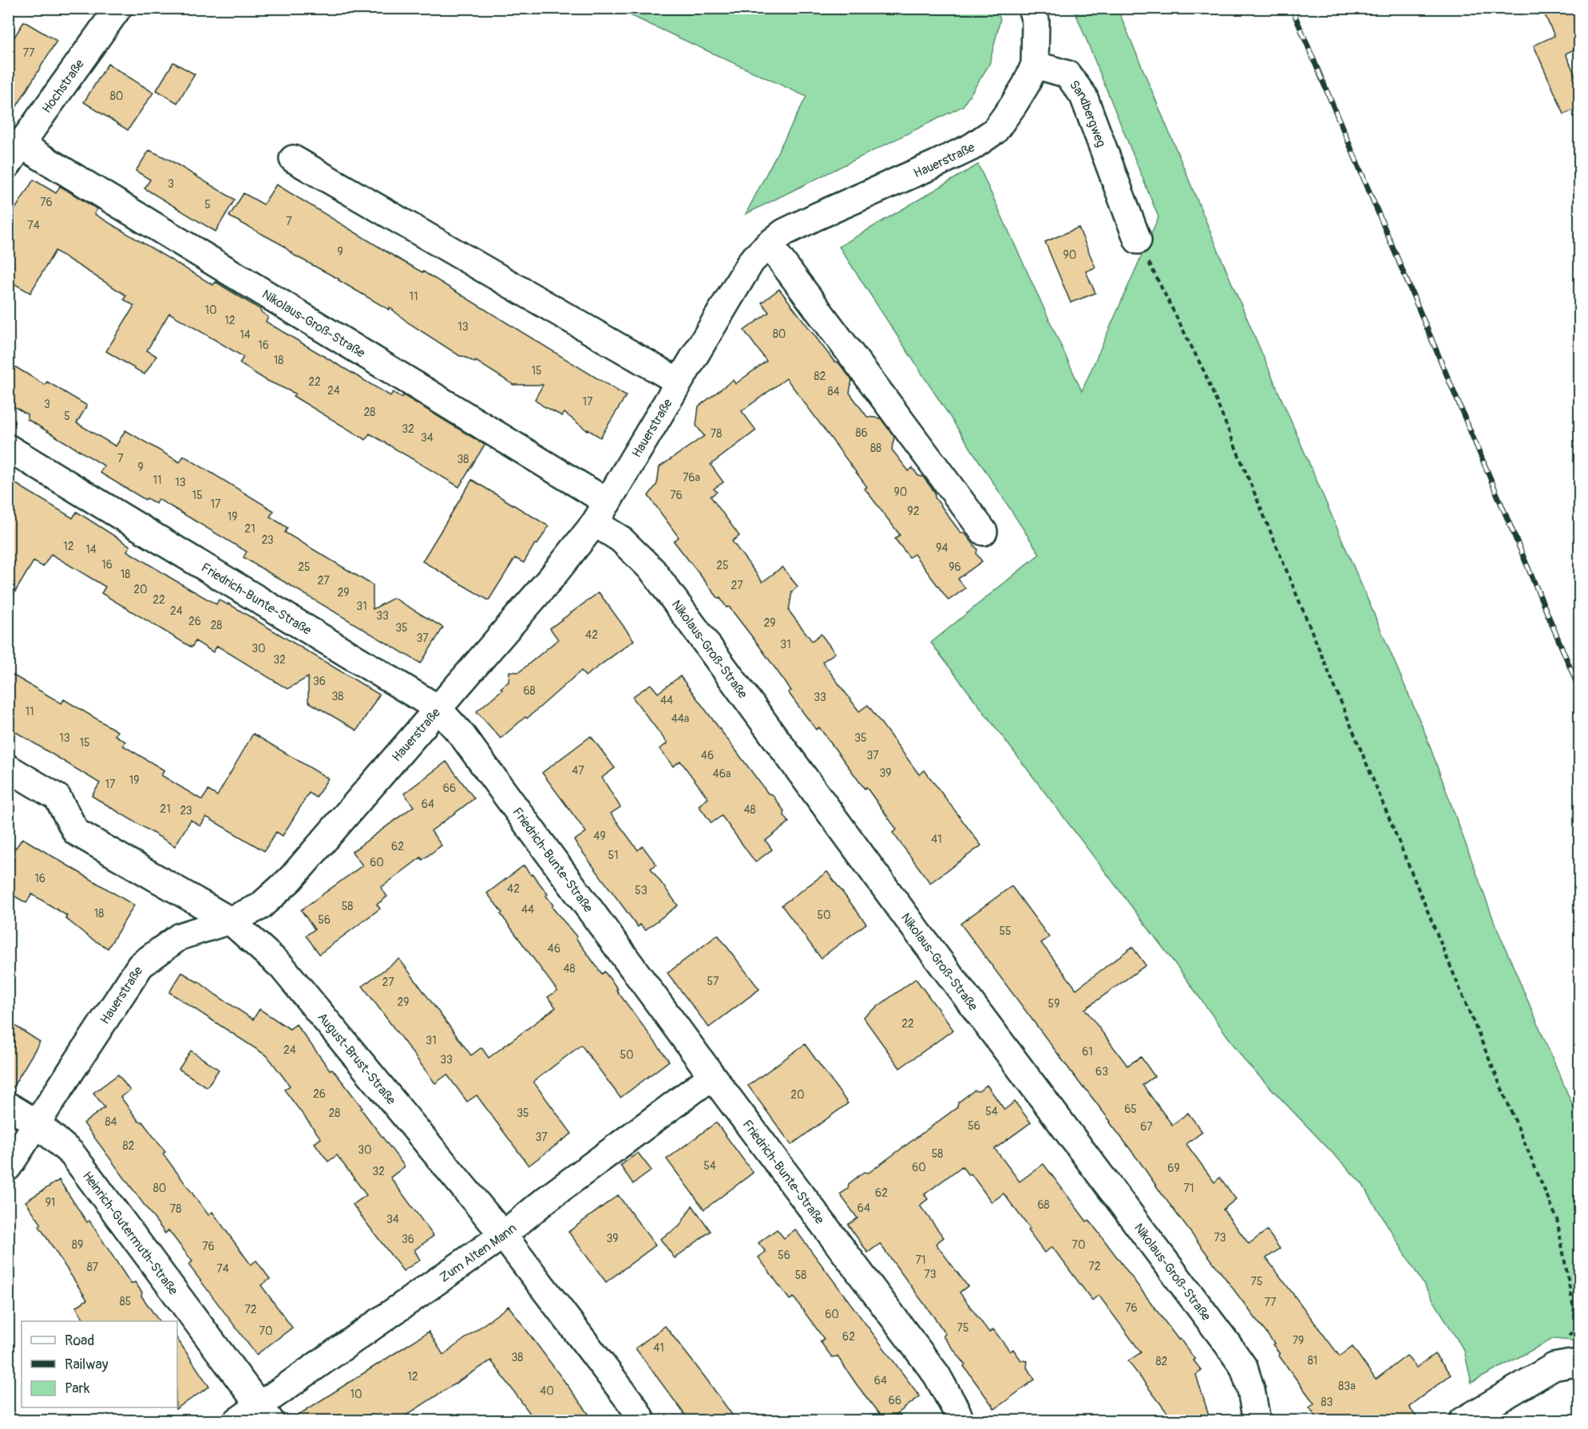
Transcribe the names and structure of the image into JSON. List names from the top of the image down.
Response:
{
  "streets": {
    "street": [
      "Hochstraße",
      "Sandbergweg",
      "Hauerstraße",
      "Nikolaus-Groß-Straße",
      "Friedrich-Bunte-Straße",
      "August-Brust-Straße",
      "Heinrich-Gutermuth-Straße",
      "Zum Alten Mann"
    ]
  },
  "crossings": [
    ["Hochstraße", "Nikolaus-Groß-Straße"],
    ["Sandbergweg", "Hauerstraße"],
    ["Hauerstraße", "Nikolaus-Groß-Straße"],
    ["Hauerstraße", "Friedrich-Bunte-Straße"],
    ["Hauerstraße", "August-Brust-Straße"],
    ["Hauerstraße", "Heinrich-Gutermuth-Straße"],
    ["Friedrich-Bunte-Straße", "Zum Alten Mann"],
    ["August-Brust-Straße", "Zum Alten Mann"],
    ["Heinrich-Gutermuth-Straße", "Zum Alten Mann"]
  ],
  "house_numbers": [
    "77",
    "80",
    "3",
    "76",
    "5",
    "7",
    "74",
    "9",
    "90",
    "11",
    "10",
    "12",
    "13",
    "80",
    "14",
    "16",
    "18",
    "15",
    "82",
    "22",
    "24",
    "84",
    "17",
    "3",
    "28",
    "5",
    "32",
    "86",
    "78",
    "34",
    "88",
    "7",
    "38",
    "9",
    "76a",
    "11",
    "13",
    "90",
    "15",
    "76",
    "17",
    "92",
    "19",
    "21",
    "23",
    "12",
    "94",
    "14",
    "16",
    "25",
    "25",
    "96",
    "18",
    "27",
    "27",
    "20",
    "29",
    "22",
    "31",
    "24",
    "33",
    "26",
    "29",
    "28",
    "35",
    "42",
    "37",
    "31",
    "30",
    "32",
    "36",
    "68",
    "38",
    "33",
    "44",
    "11",
    "44a",
    "13",
    "35",
    "15",
    "46",
    "37",
    "47",
    "39",
    "46a",
    "19",
    "17",
    "66",
    "64",
    "21",
    "48",
    "23",
    "49",
    "41",
    "62",
    "51",
    "60",
    "16",
    "42",
    "53",
    "58",
    "44",
    "18",
    "50",
    "56",
    "55",
    "46",
    "48",
    "57",
    "27",
    "29",
    "59",
    "22",
    "31",
    "24",
    "61",
    "50",
    "33",
    "63",
    "26",
    "20",
    "65",
    "54",
    "28",
    "35",
    "84",
    "56",
    "67",
    "37",
    "82",
    "30",
    "58",
    "54",
    "60",
    "69",
    "32",
    "80",
    "71",
    "62",
    "91",
    "68",
    "64",
    "78",
    "34",
    "73",
    "39",
    "36",
    "89",
    "70",
    "76",
    "56",
    "71",
    "72",
    "87",
    "74",
    "73",
    "58",
    "75",
    "85",
    "77",
    "76",
    "72",
    "60",
    "75",
    "70",
    "62",
    "79",
    "41",
    "38",
    "81",
    "82",
    "12",
    "64",
    "83a",
    "40",
    "10",
    "66",
    "83"
  ],
  "legend": ["Road", "Railway", "Park"]
}
